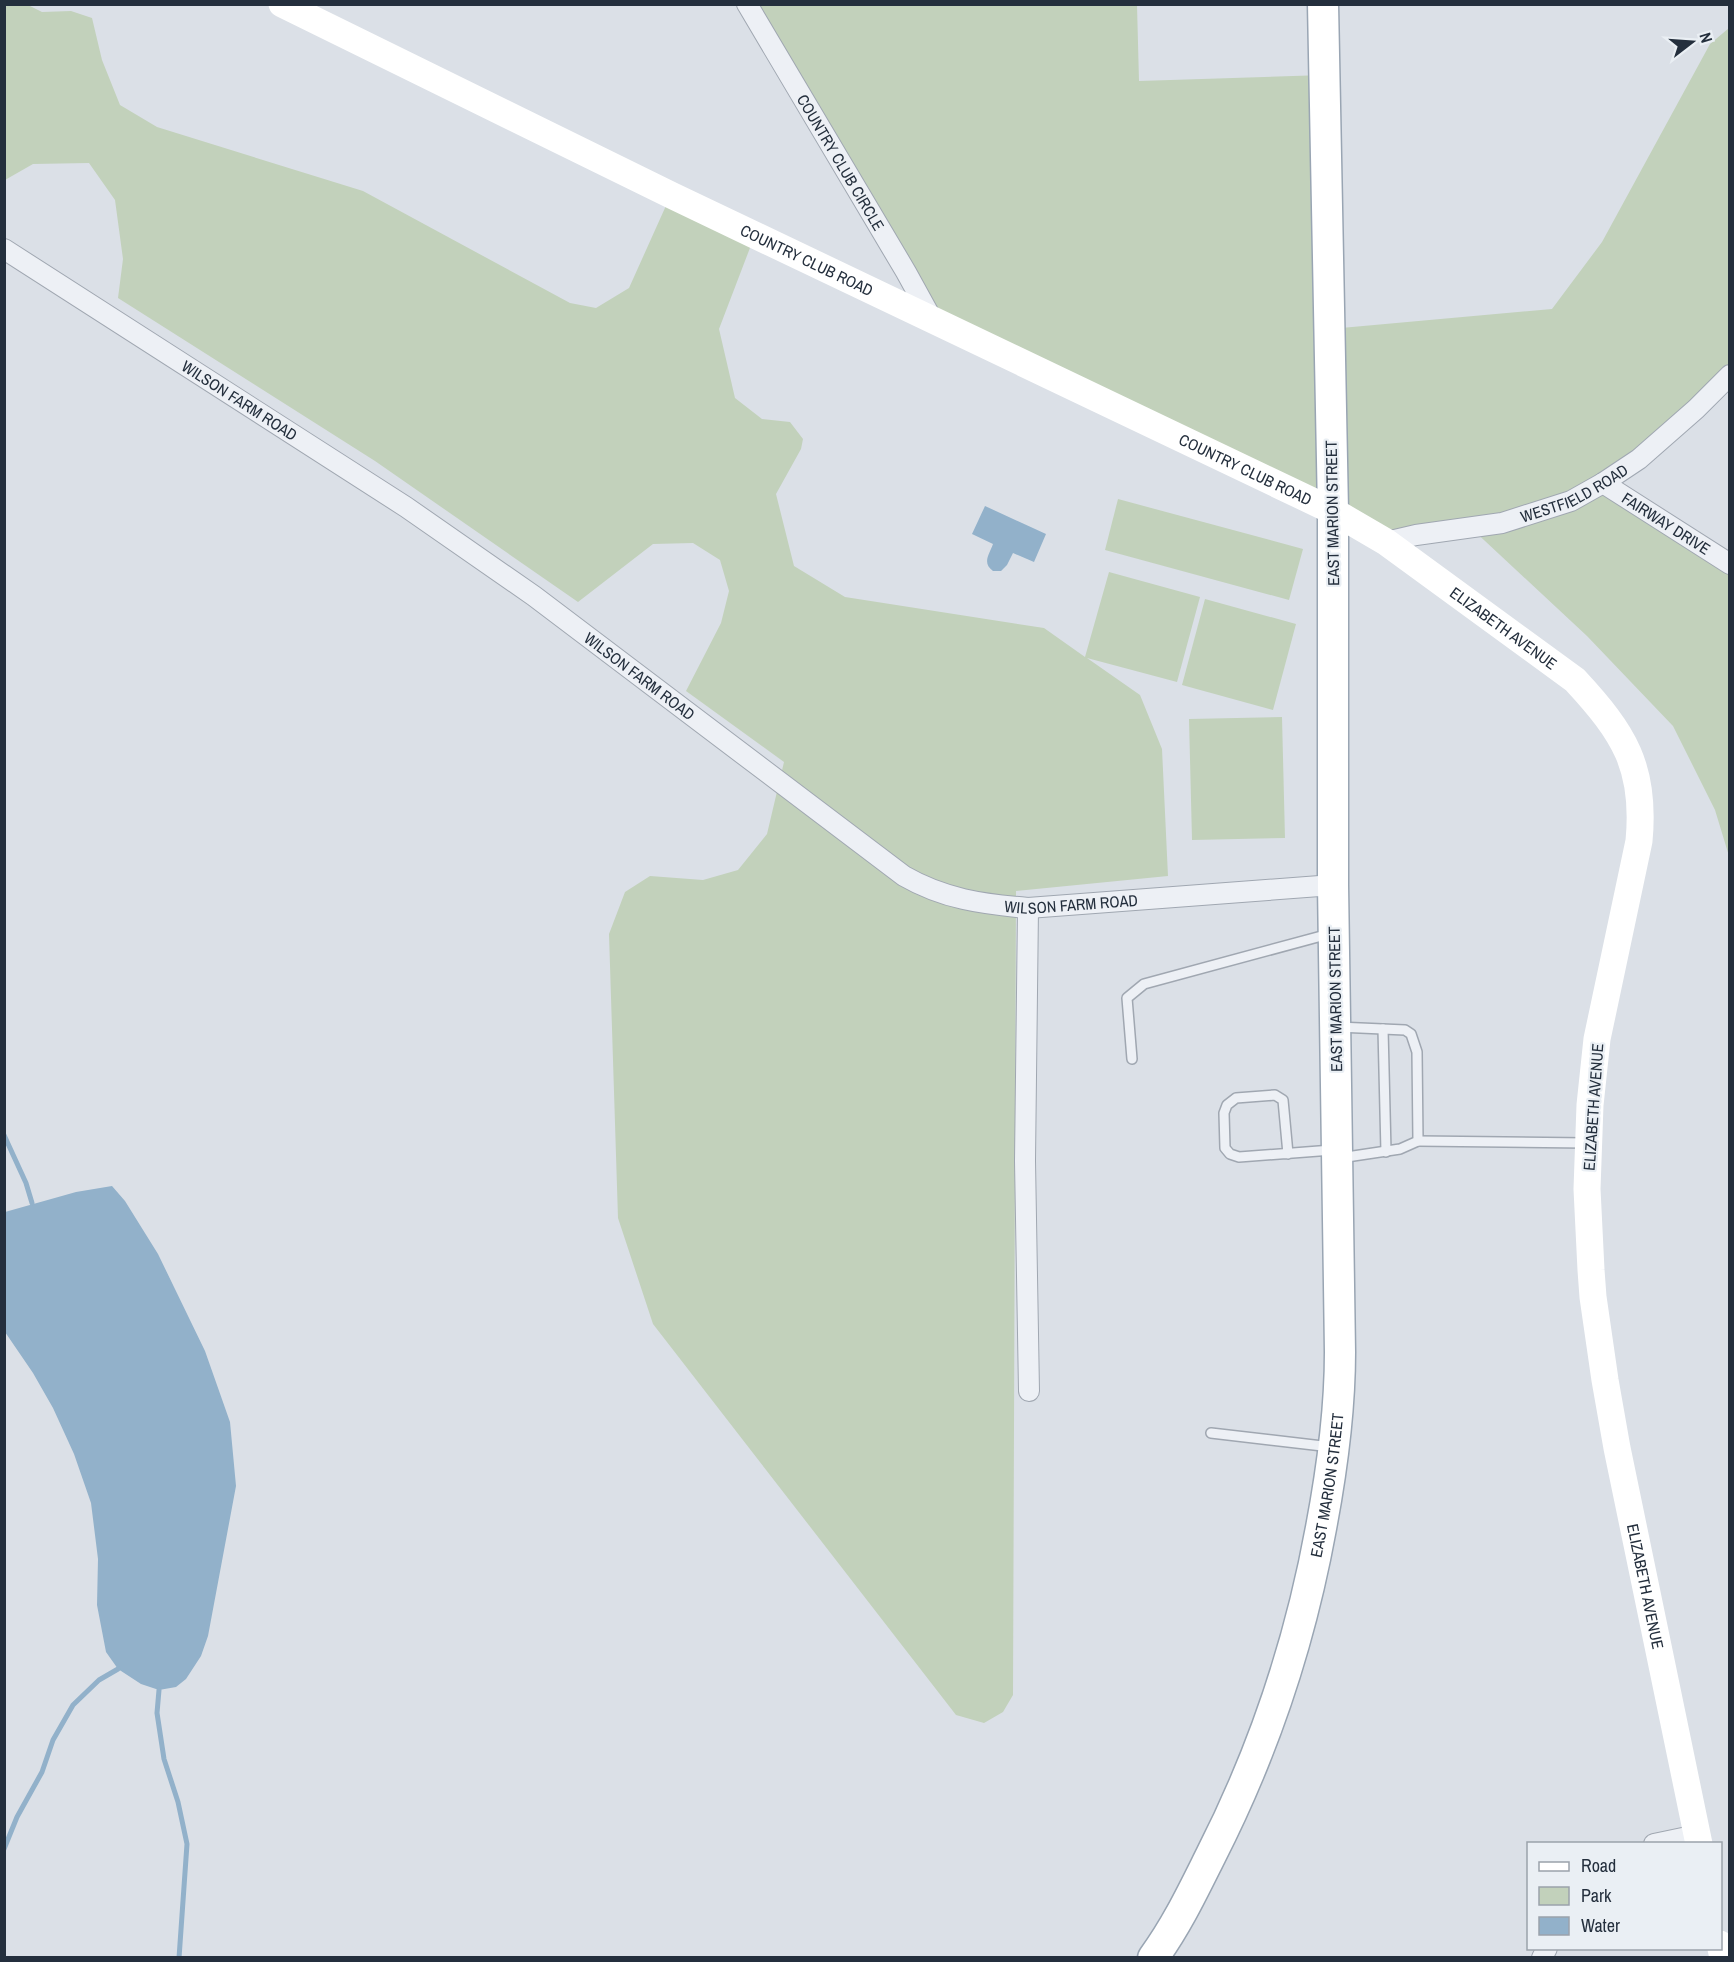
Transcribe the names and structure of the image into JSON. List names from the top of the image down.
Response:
{
  "streets": {
    "main road": ["EAST MARION STREET"],
    "street": [
      "COUNTRY CLUB CIRCLE",
      "COUNTRY CLUB ROAD",
      "WILSON FARM ROAD",
      "WESTFIELD ROAD",
      "FAIRWAY DRIVE",
      "ELIZABETH AVENUE"
    ]
  },
  "crossings": [
    ["COUNTRY CLUB CIRCLE", "COUNTRY CLUB ROAD"],
    ["COUNTRY CLUB ROAD", "EAST MARION STREET"],
    ["COUNTRY CLUB ROAD", "ELIZABETH AVENUE"],
    ["WILSON FARM ROAD", "EAST MARION STREET"],
    ["WESTFIELD ROAD", "FAIRWAY DRIVE"],
    ["WESTFIELD ROAD", "ELIZABETH AVENUE"],
    ["EAST MARION STREET", "ELIZABETH AVENUE"]
  ],
  "legend": ["Road", "Park", "Water"],
  "north": "right"
}
